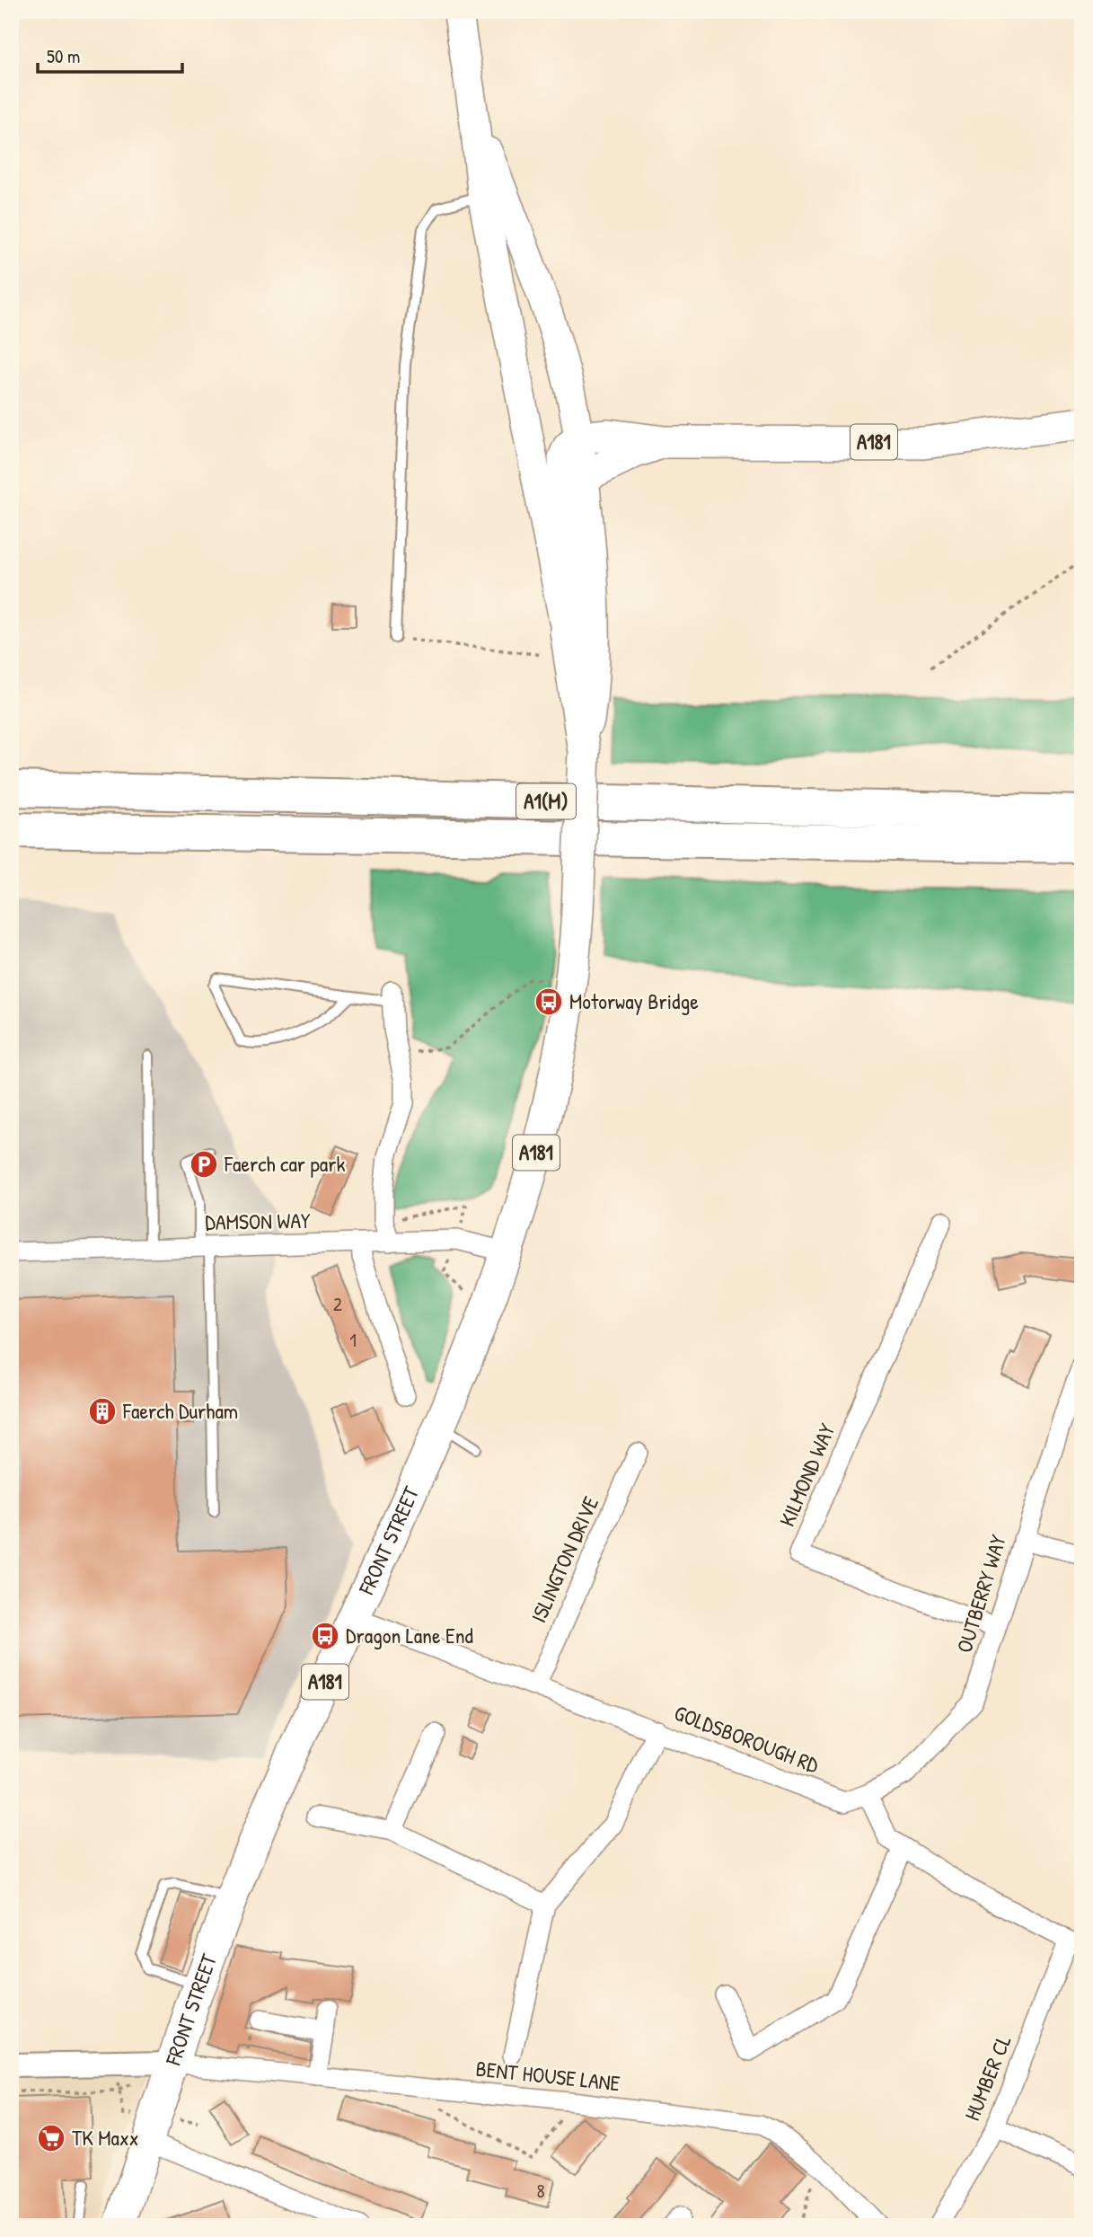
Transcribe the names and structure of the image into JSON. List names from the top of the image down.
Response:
{
  "streets": {
    "highway": ["A1(M)"],
    "main road": ["A181", "FRONT STREET"],
    "street": [
      "DAMSON WAY",
      "KILMOND WAY",
      "ISLINGTON DRIVE",
      "OUTBERRY WAY",
      "GOLDSBOROUGH RD",
      "BENT HOUSE LANE",
      "HUMBER CL"
    ]
  },
  "crossings": [
    ["A181", "FRONT STREET"],
    ["DAMSON WAY", "FRONT STREET"],
    ["KILMOND WAY", "OUTBERRY WAY"],
    ["FRONT STREET", "GOLDSBOROUGH RD"],
    ["FRONT STREET", "BENT HOUSE LANE"],
    ["ISLINGTON DRIVE", "GOLDSBOROUGH RD"],
    ["OUTBERRY WAY", "GOLDSBOROUGH RD"]
  ],
  "places": {
    "bus stop": ["Motorway Bridge", "Dragon Lane End"],
    "parking": ["Faerch car park"],
    "building": ["Faerch Durham"],
    "supermarket": ["TK Maxx"]
  },
  "house_numbers": ["2", "1", "8"],
  "scale_bar": "50 m"
}
